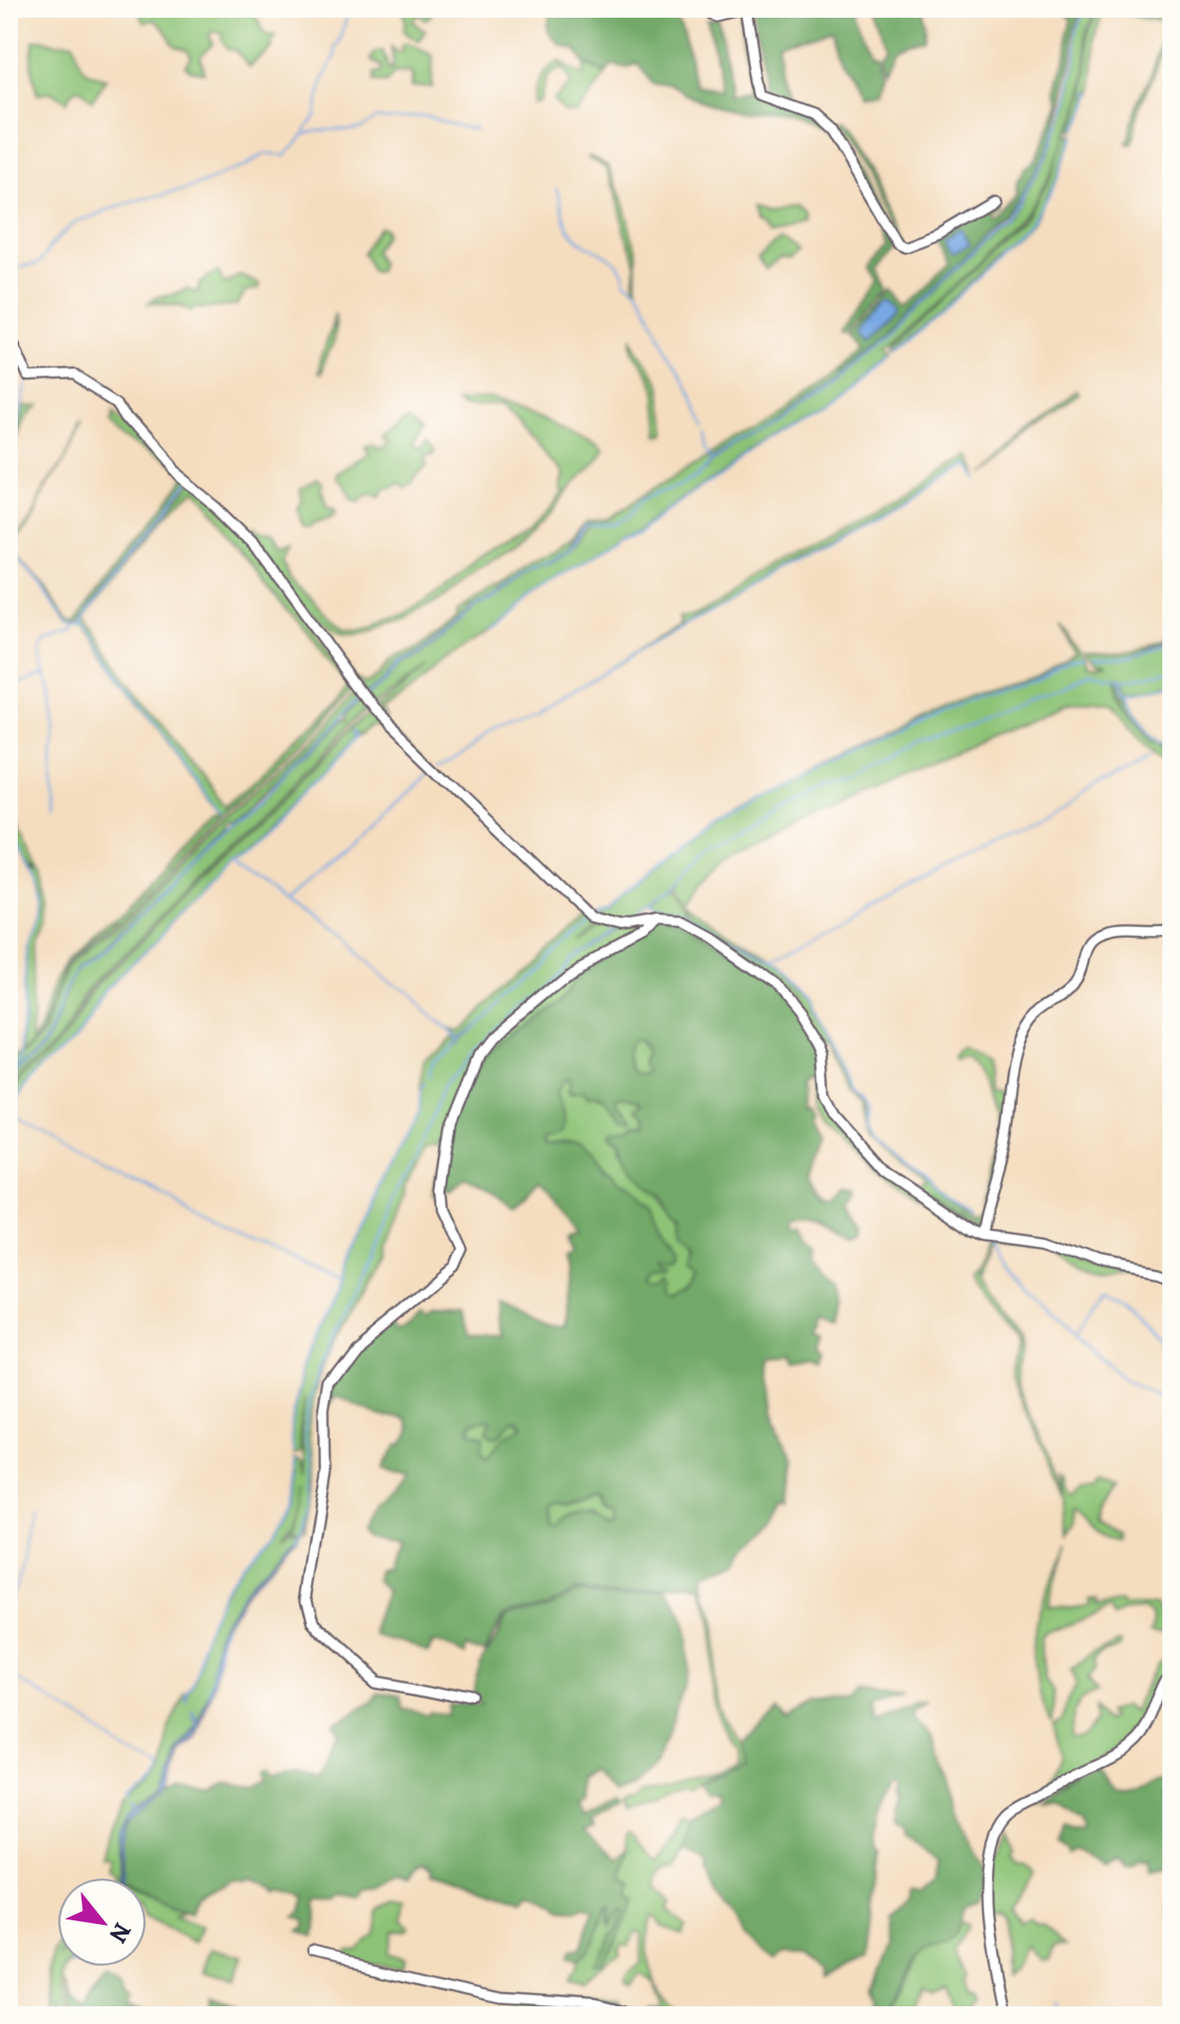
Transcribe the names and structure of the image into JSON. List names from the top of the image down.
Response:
{
  "north": "bottom right"
}
